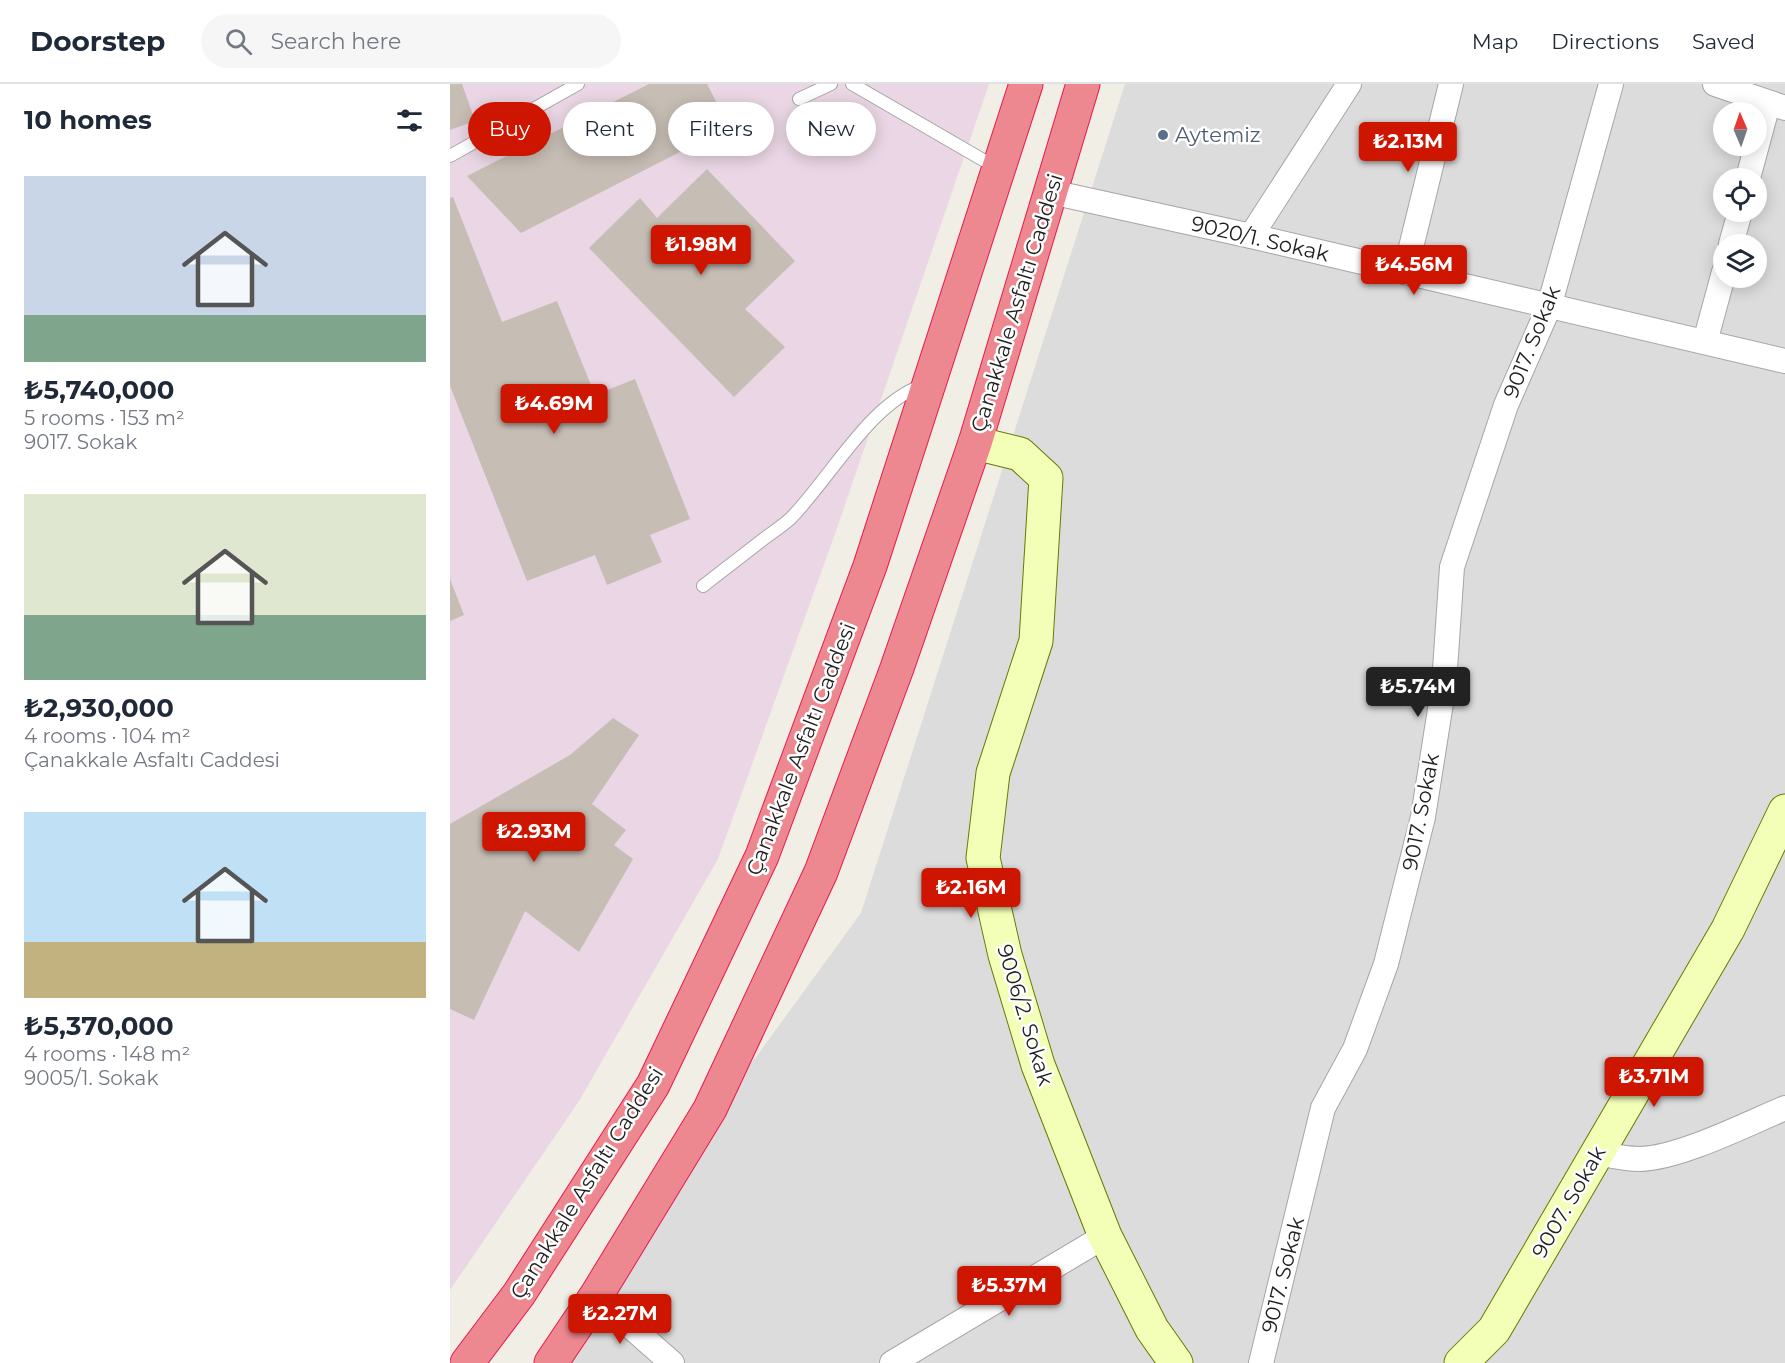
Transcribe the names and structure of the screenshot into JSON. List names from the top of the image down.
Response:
{
  "streets": {
    "highway": ["Çanakkale Asfaltı Caddesi"],
    "street": [
      "9020/1. Sokak",
      "9017. Sokak",
      "9006/2. Sokak",
      "9007. Sokak"
    ]
  },
  "crossings": [
    ["9020/1. Sokak", "Çanakkale Asfaltı Caddesi"],
    ["9020/1. Sokak", "9017. Sokak"],
    ["Çanakkale Asfaltı Caddesi", "9006/2. Sokak"]
  ],
  "places": ["Aytemiz"],
  "north": "top",
  "page": {
    "header": "Doorstep",
    "search": "Search here",
    "nav": ["Map", "Directions", "Saved"],
    "heading": "10 homes",
    "chip": [
      "Buy",
      "Rent",
      "Filters",
      "New"
    ],
    "price": [
      "₺2.13M",
      "₺1.98M",
      "₺4.56M",
      "₺4.69M",
      "₺5.74M",
      "₺2.93M",
      "₺2.16M",
      "₺3.71M",
      "₺5.37M",
      "₺2.27M"
    ],
    "list": [
      {
        "name": "₺5,740,000",
        "note": "5 rooms · 153 m² · 9017. Sokak"
      },
      {
        "name": "₺2,930,000",
        "note": "4 rooms · 104 m² · Çanakkale Asfaltı Caddesi"
      },
      {
        "name": "₺5,370,000",
        "note": "4 rooms · 148 m² · 9005/1. Sokak"
      }
    ]
  }
}
